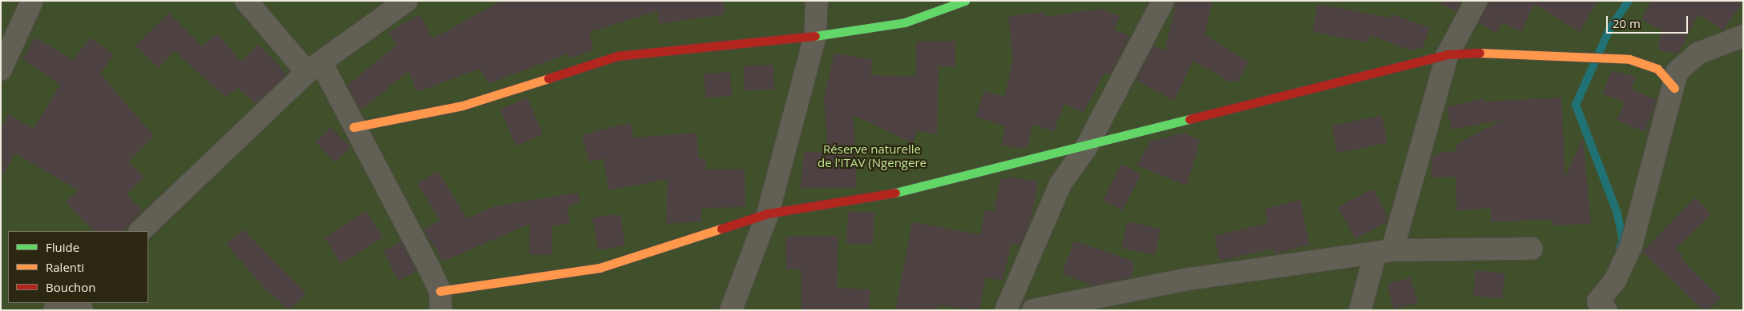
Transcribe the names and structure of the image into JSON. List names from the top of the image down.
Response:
{
  "parks": ["Réserve naturelle de l'ITAV (Ngengere"],
  "legend": ["Fluide", "Ralenti", "Bouchon"],
  "scale_bar": "20 m"
}
